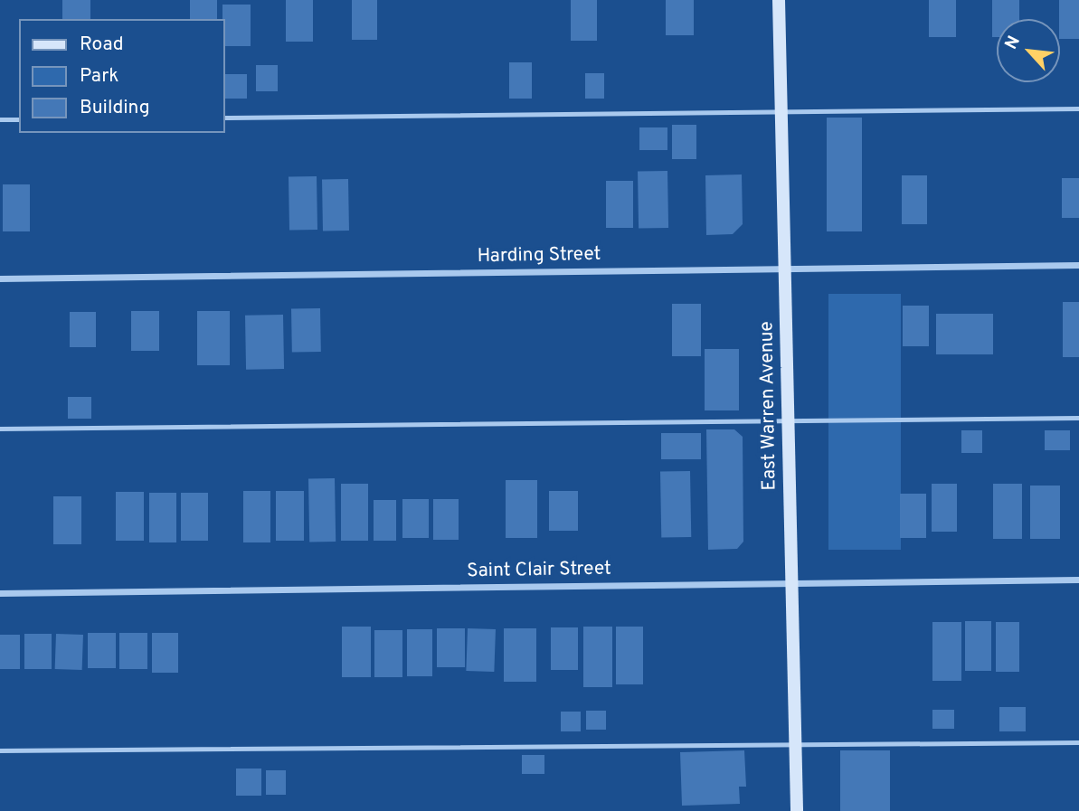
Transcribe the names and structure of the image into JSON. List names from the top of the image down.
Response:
{
  "streets": {
    "main road": ["East Warren Avenue"],
    "street": ["Harding Street", "Saint Clair Street"]
  },
  "crossings": [
    ["Harding Street", "East Warren Avenue"],
    ["East Warren Avenue", "Saint Clair Street"]
  ],
  "legend": ["Road", "Park", "Building"],
  "north": "top left"
}
